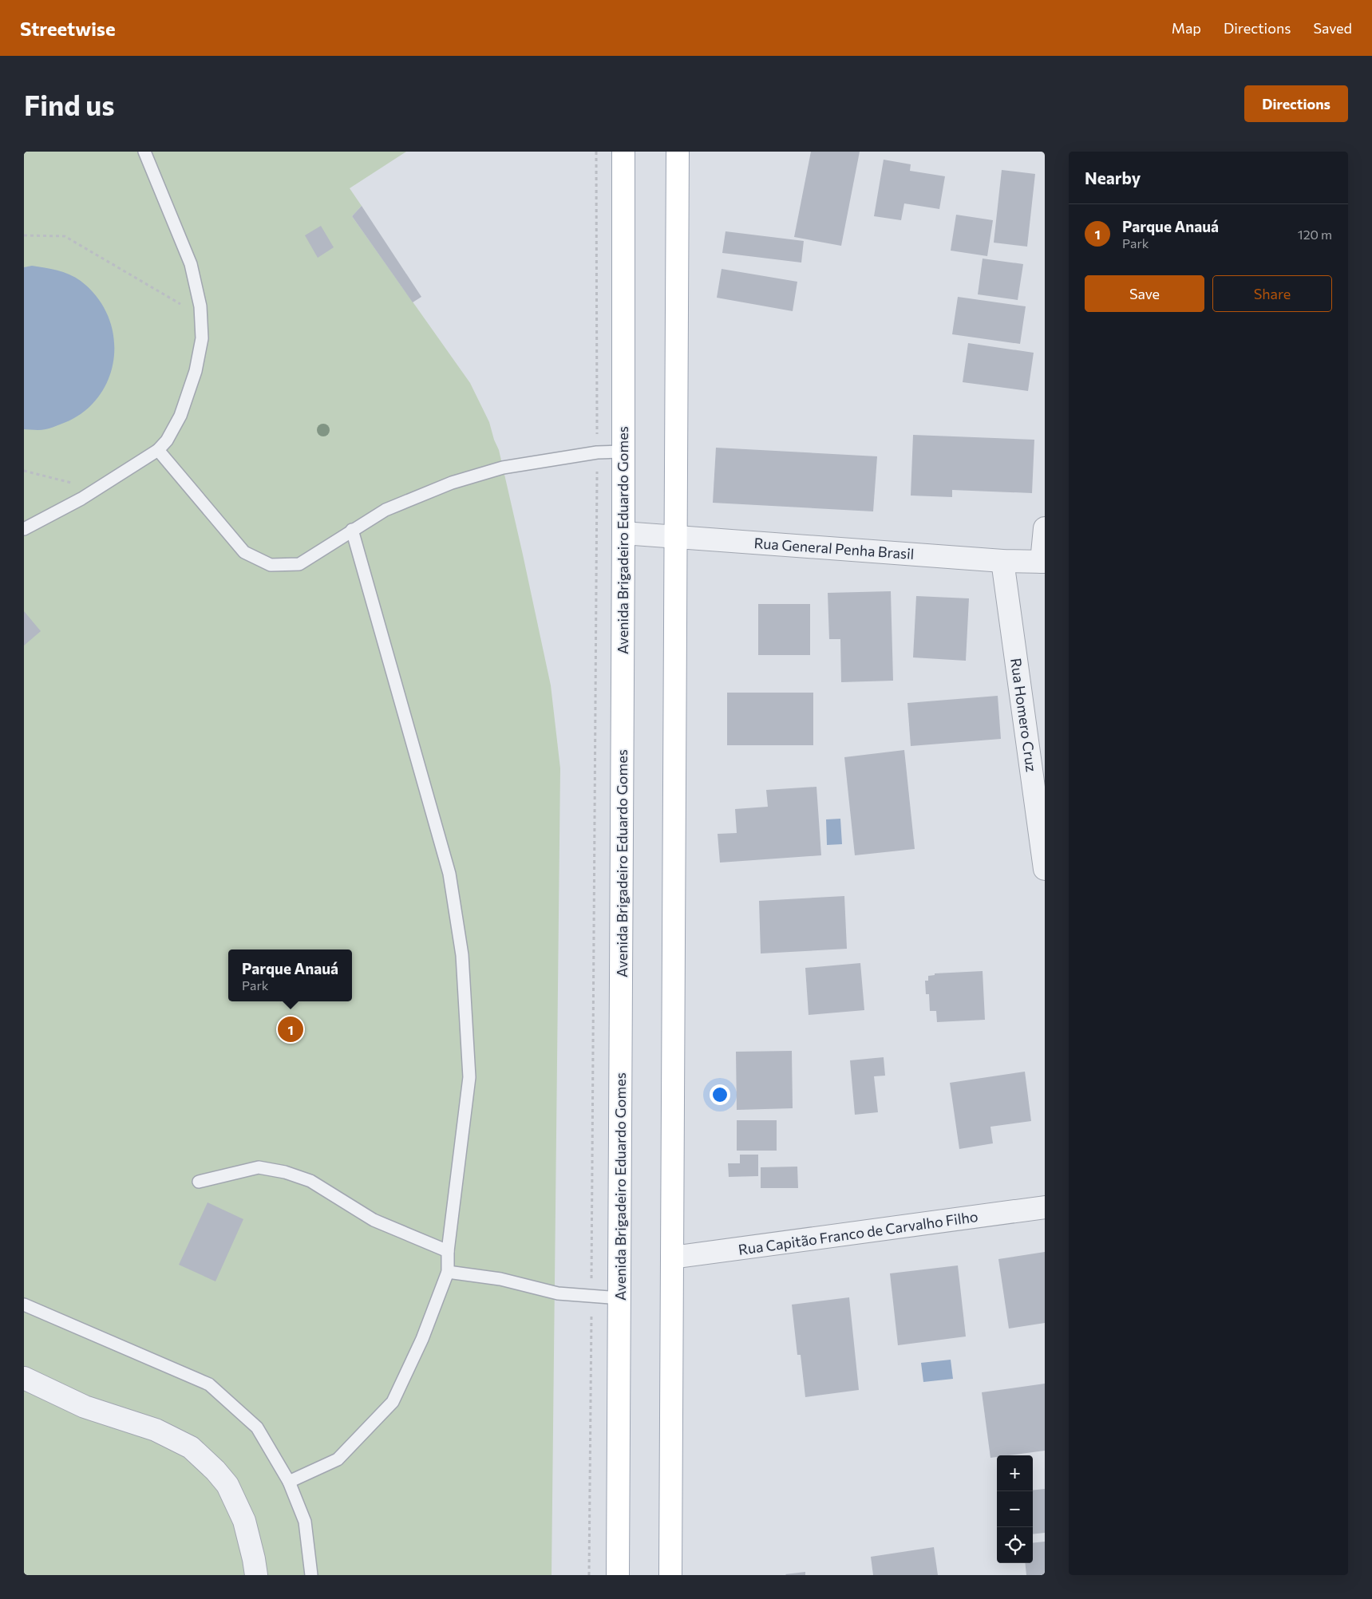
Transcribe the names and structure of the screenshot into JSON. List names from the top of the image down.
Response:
{
  "streets": {
    "main road": ["Avenida Brigadeiro Eduardo Gomes"],
    "street": ["Rua General Penha Brasil", "Rua Homero Cruz", "Rua Capitão Franco de Carvalho Filho"]
  },
  "crossings": [
    ["Avenida Brigadeiro Eduardo Gomes", "Rua General Penha Brasil"],
    ["Rua General Penha Brasil", "Rua Homero Cruz"]
  ],
  "page": {
    "header": "Streetwise",
    "nav": ["Map", "Directions", "Saved"],
    "buttons": [
      "Directions",
      ["Save", "Share"]
    ],
    "title": "Find us",
    "heading": "Nearby",
    "list": [
      {
        "mark": "1",
        "name": "Parque Anauá",
        "note": "Park",
        "value": "120 m"
      }
    ],
    "popup": ["Parque Anauá", "Park"],
    "pins": "1",
    "map_buttons": ["+", "−"]
  }
}
